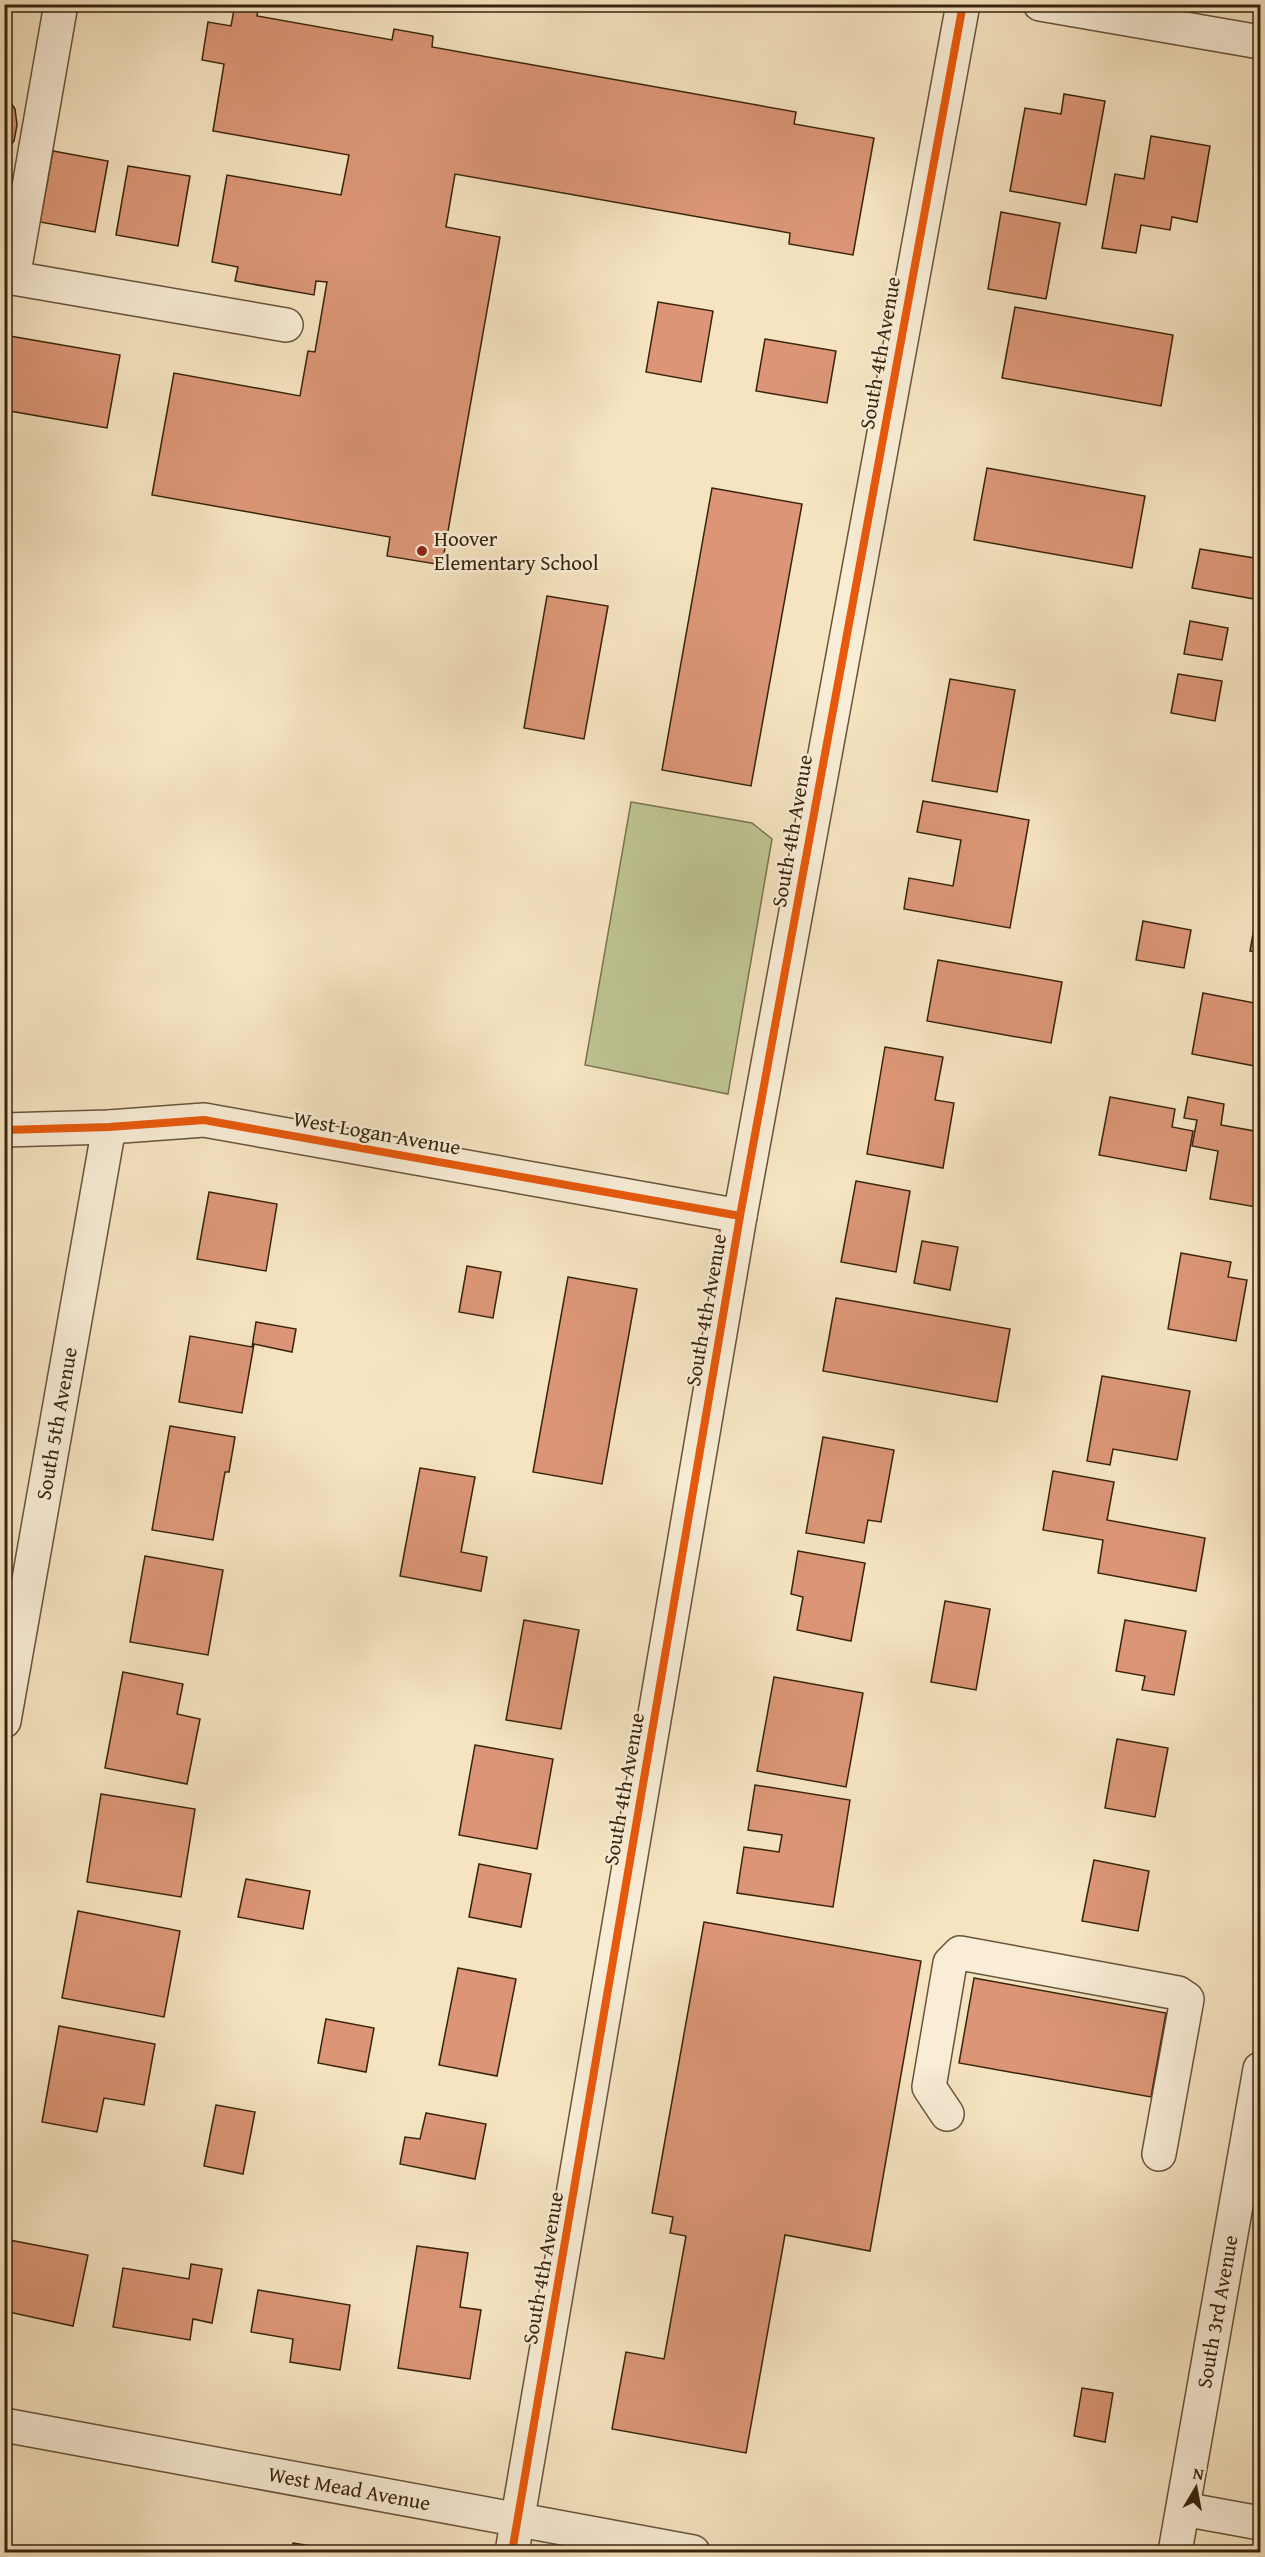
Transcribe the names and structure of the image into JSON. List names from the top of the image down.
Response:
{
  "streets": {
    "street": [
      "South 4th Avenue",
      "West Logan Avenue",
      "South 5th Avenue",
      "South 3rd Avenue",
      "West Mead Avenue"
    ]
  },
  "crossings": [
    ["South 4th Avenue", "West Logan Avenue"],
    ["South 4th Avenue", "West Mead Avenue"],
    ["West Logan Avenue", "South 5th Avenue"]
  ],
  "places": ["Hoover Elementary School"],
  "north": "top"
}
